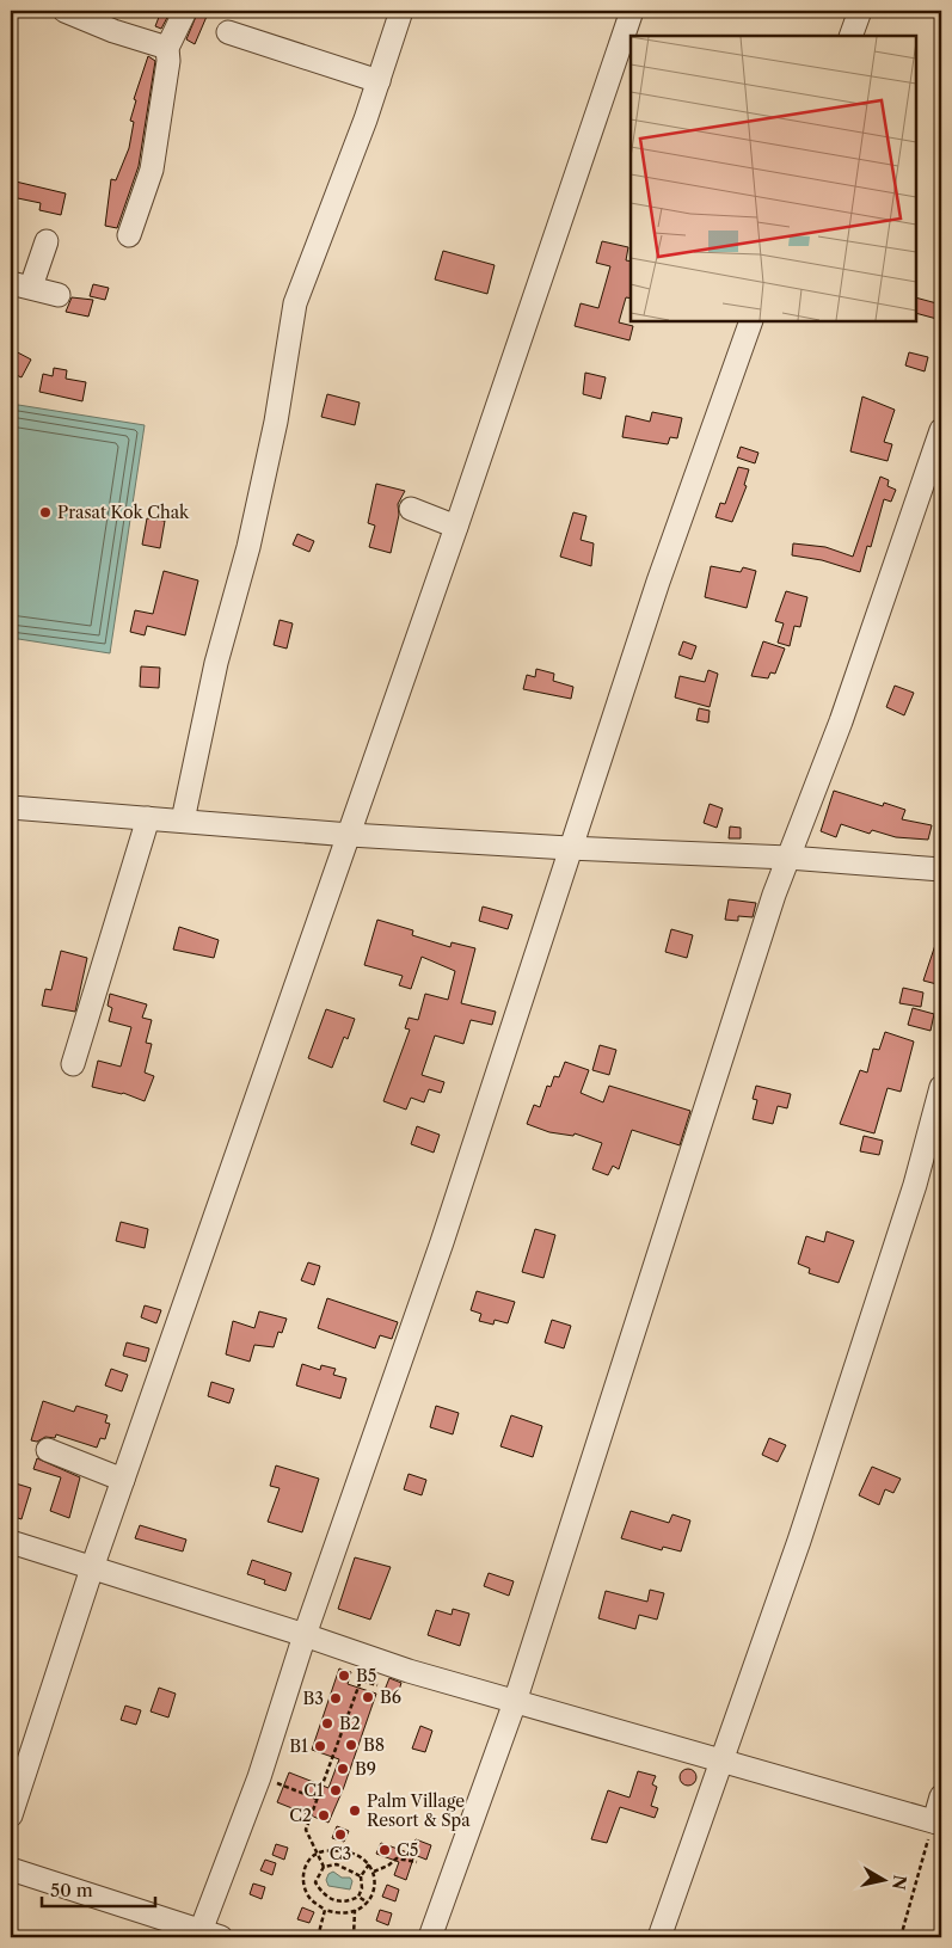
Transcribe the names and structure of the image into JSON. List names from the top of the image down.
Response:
{
  "places": [
    "Prasat Kok Chak",
    "B5",
    "B6",
    "B3",
    "B2",
    "B8",
    "B1",
    "B9",
    "C1",
    "Palm Village Resort & Spa",
    "C2",
    "C3",
    "C5"
  ],
  "scale_bar": "50 m",
  "north": "right"
}
